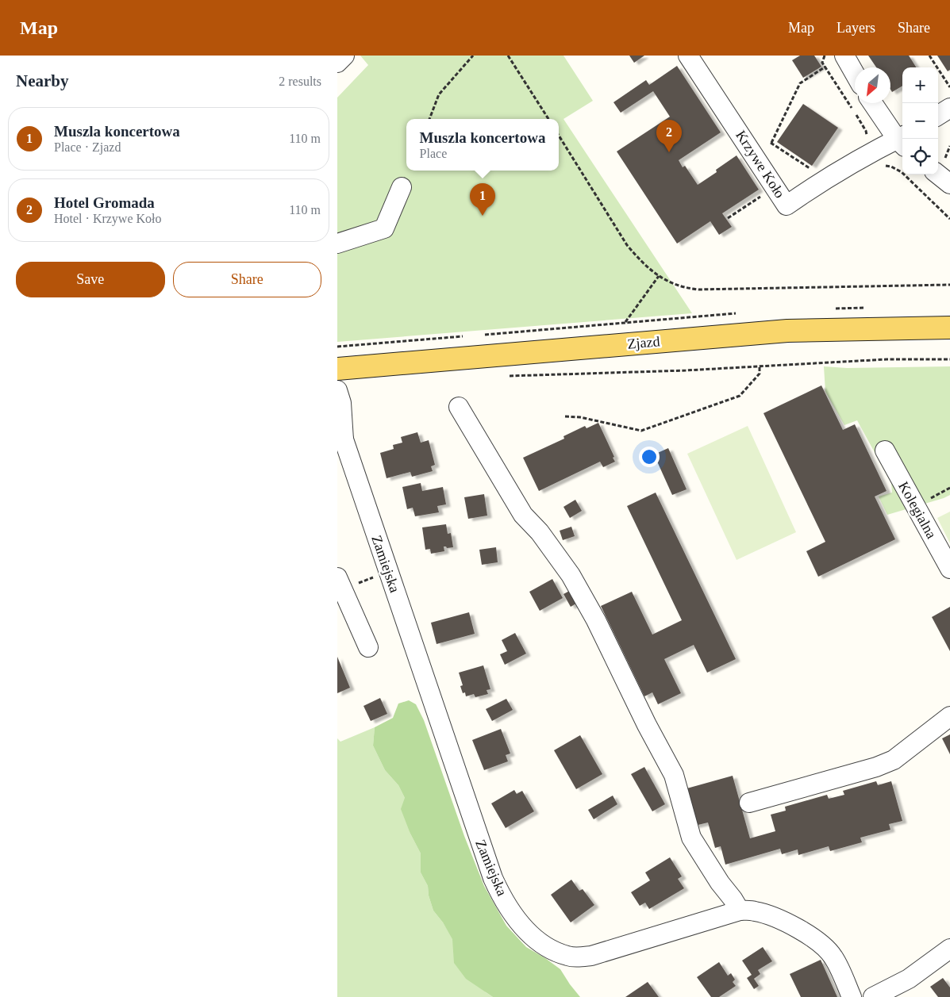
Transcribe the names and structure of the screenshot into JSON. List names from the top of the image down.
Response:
{
  "streets": {
    "main road": ["Zjazd"],
    "street": ["Krzywe Koło", "Kolegialna", "Zamiejska"]
  },
  "north": "bottom left",
  "page": {
    "header": "Map",
    "nav": ["Map", "Layers", "Share"],
    "heading": ["Nearby", "2 results"],
    "map_buttons": ["+", "−"],
    "list": [
      {
        "mark": "1",
        "name": "Muszla koncertowa",
        "note": "Place · Zjazd",
        "value": "110 m"
      },
      {
        "mark": "2",
        "name": "Hotel Gromada",
        "note": "Hotel · Krzywe Koło",
        "value": "110 m"
      }
    ],
    "popup": ["Muszla koncertowa", "Place"],
    "pins": ["2", "1"],
    "buttons": ["Save", "Share"]
  }
}
